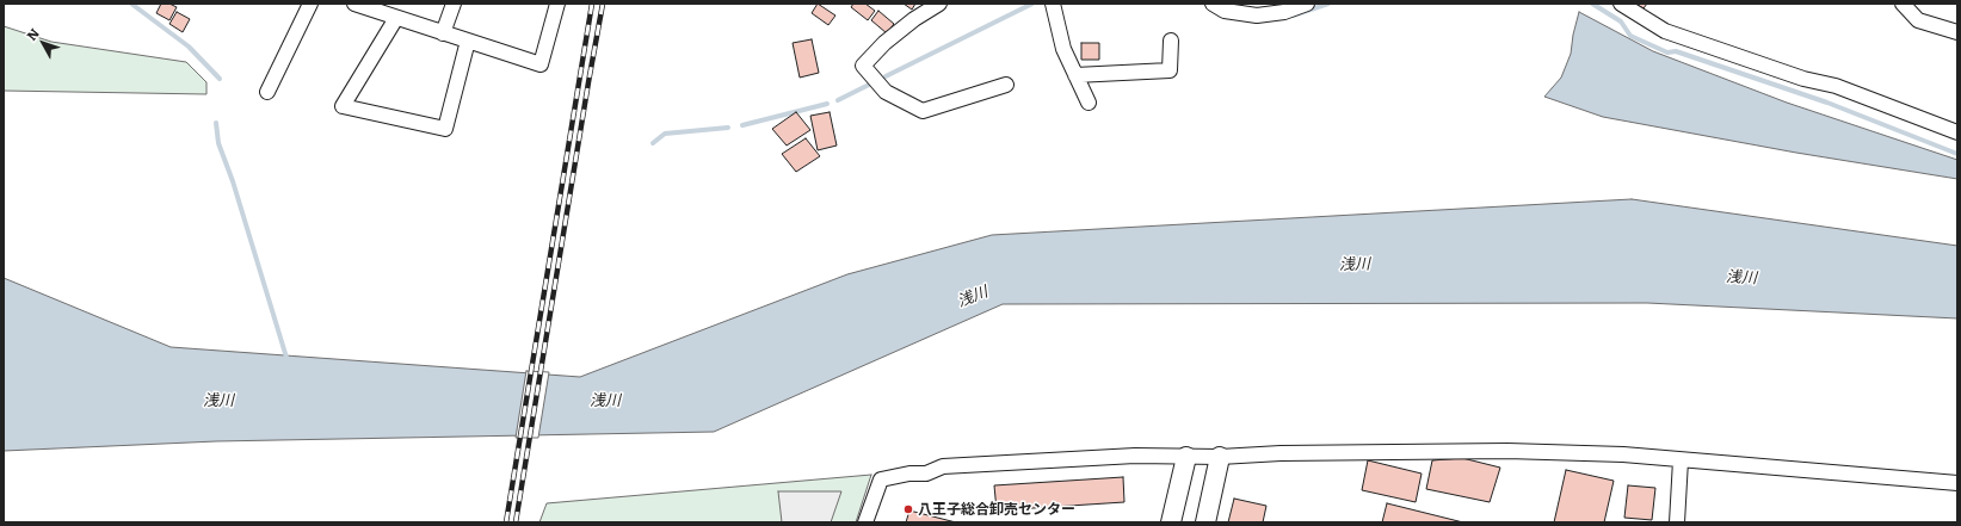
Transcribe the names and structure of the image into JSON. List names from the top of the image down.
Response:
{
  "water": ["浅川"],
  "places": ["八王子総合卸売センター"],
  "north": "top left"
}
